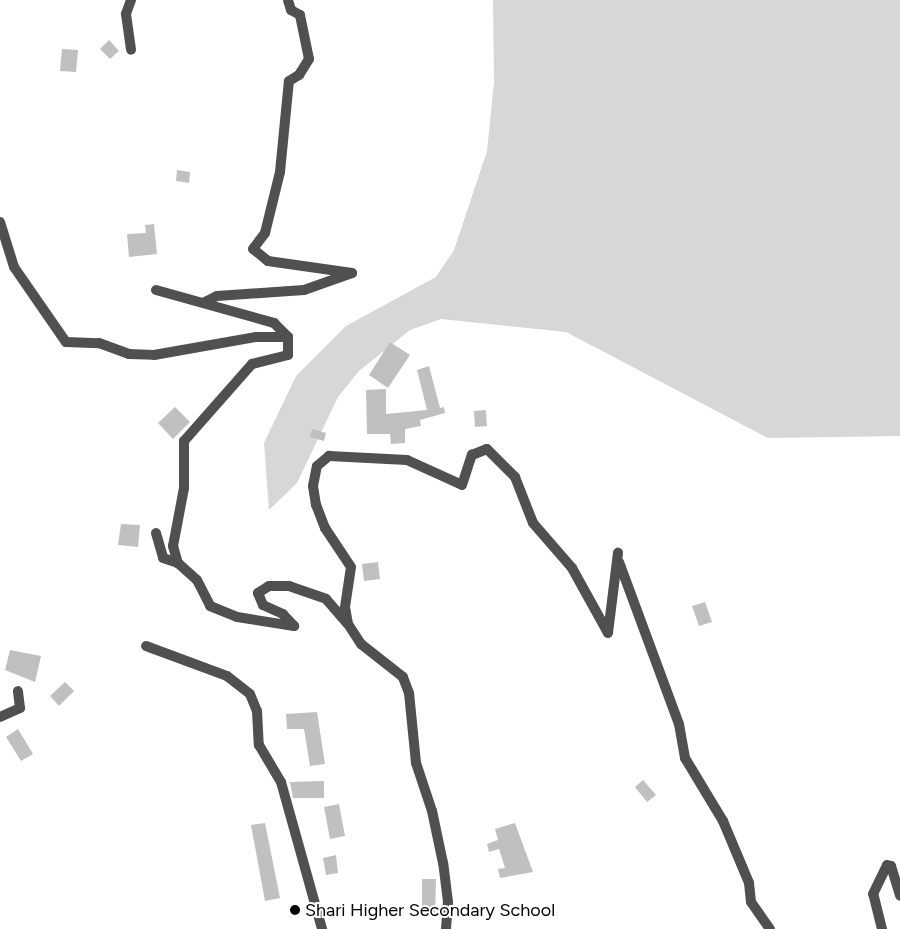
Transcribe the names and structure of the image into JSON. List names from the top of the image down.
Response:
{
  "places": ["Shari Higher Secondary School"]
}
